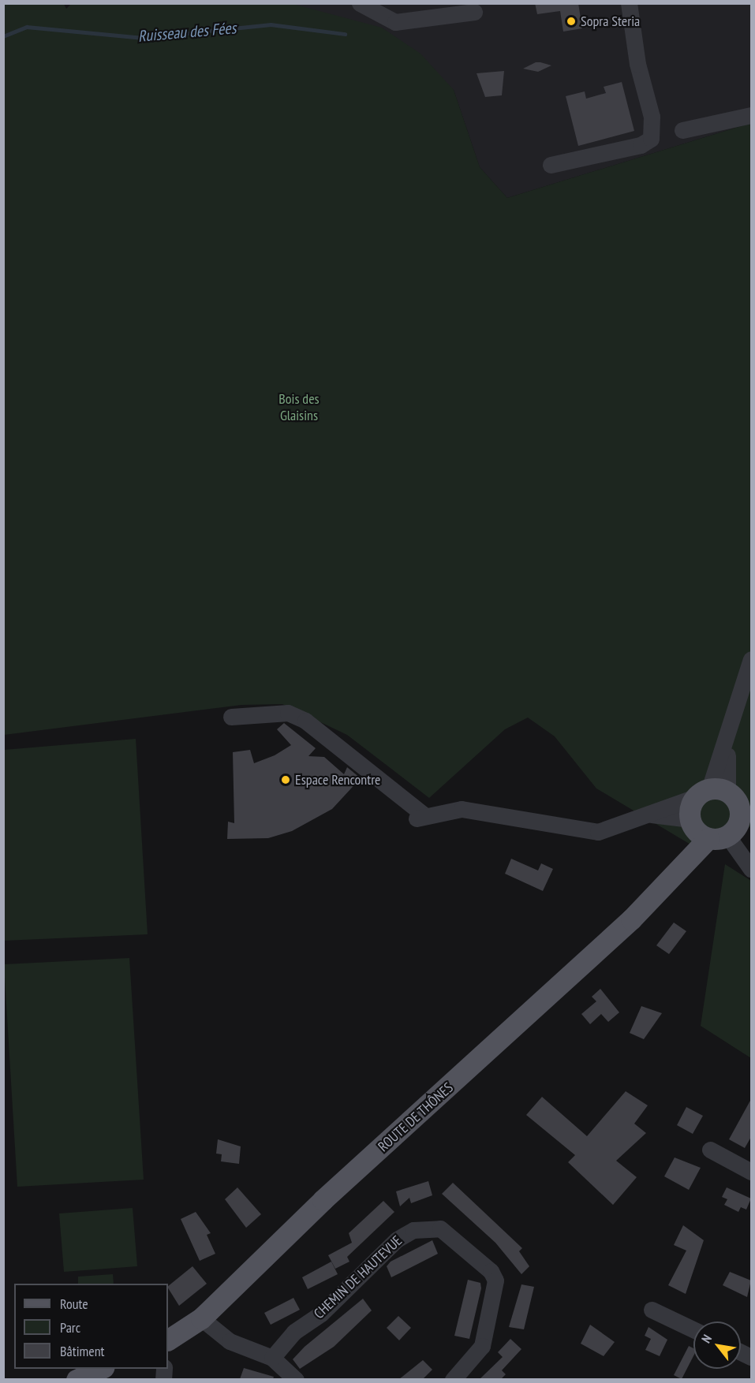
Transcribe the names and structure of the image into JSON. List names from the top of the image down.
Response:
{
  "streets": {
    "main road": ["ROUTE DE THÔNES"],
    "street": ["CHEMIN DE HAUTEVUE"]
  },
  "water": ["Ruisseau des Fées"],
  "parks": ["Bois des Glaisins"],
  "places": ["Sopra Steria", "Espace Rencontre"],
  "legend": ["Route", "Parc", "Bâtiment"],
  "north": "top left"
}
